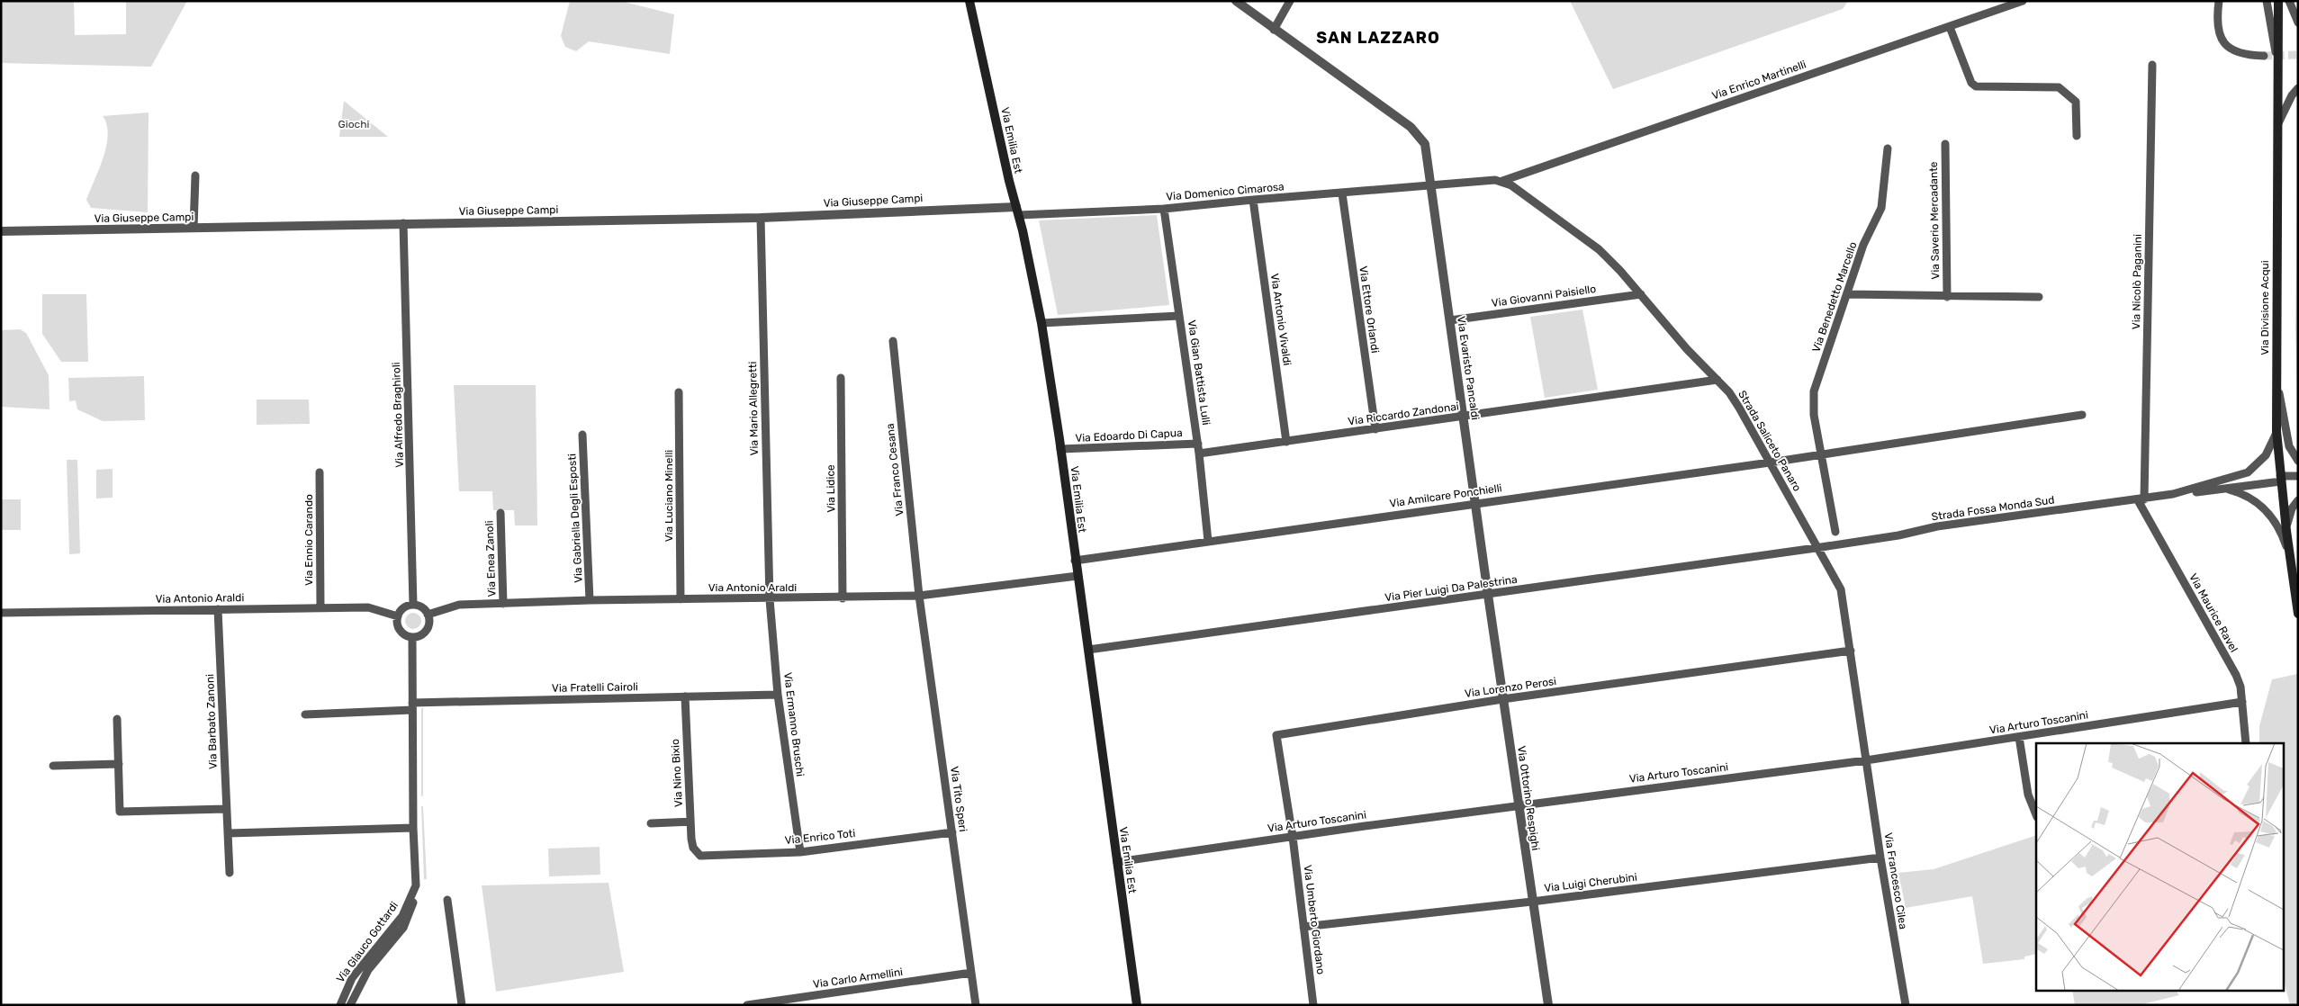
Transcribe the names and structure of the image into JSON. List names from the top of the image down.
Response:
{
  "streets": {
    "main road": ["Via Emilia Est", "Via Divisione Acqui"],
    "street": [
      "Via Enrico Martinelli",
      "Via Domenico Cimarosa",
      "Via Giuseppe Campi",
      "Via Saverio Mercadante",
      "Via Nicolò Paganini",
      "Via Giovanni Paisiello",
      "Via Benedetto Marcello",
      "Via Ettore Orlandi",
      "Via Antonio Vivaldi",
      "Via Evaristo Pancaldi",
      "Via Gian Battista Lulli",
      "Via Mario Allegretti",
      "Via Riccardo Zandonai",
      "Via Alfredo Braghiroli",
      "Via Edoardo Di Capua",
      "Strada Saliceto Panaro",
      "Via Franco Cesana",
      "Via Lidice",
      "Via Luciano Minelli",
      "Via Amilcare Ponchielli",
      "Strada Fossa Monda Sud",
      "Via Gabriella Degli Esposti",
      "Via Ennio Carando",
      "Via Enea Zanoli",
      "Via Antonio Araldi",
      "Via Pier Luigi Da Palestrina",
      "Via Maurice Ravel",
      "Via Fratelli Cairoli",
      "Via Lorenzo Perosi",
      "Via Barbato Zanoni",
      "Via Arturo Toscanini",
      "Via Ermanno Bruschi",
      "Via Nino Bixio",
      "Via Ottorino Respighi",
      "Via Tito Speri",
      "Via Enrico Toti",
      "Via Francesco Cilea",
      "Via Luigi Cherubini",
      "Via Umberto Giordano",
      "Via Glauco Gottardi",
      "Via Carlo Armellini"
    ]
  },
  "crossings": [
    ["Via Enrico Martinelli", "Strada Saliceto Panaro"],
    ["Via Emilia Est", "Via Domenico Cimarosa"],
    ["Via Emilia Est", "Via Giuseppe Campi"],
    ["Via Emilia Est", "Via Edoardo Di Capua"],
    ["Via Emilia Est", "Via Amilcare Ponchielli"],
    ["Via Emilia Est", "Via Antonio Araldi"],
    ["Via Emilia Est", "Via Pier Luigi Da Palestrina"],
    ["Via Emilia Est", "Via Arturo Toscanini"],
    ["Via Domenico Cimarosa", "Via Giuseppe Campi"],
    ["Via Domenico Cimarosa", "Via Ettore Orlandi"],
    ["Via Domenico Cimarosa", "Via Antonio Vivaldi"],
    ["Via Domenico Cimarosa", "Via Evaristo Pancaldi"],
    ["Via Domenico Cimarosa", "Via Gian Battista Lulli"],
    ["Via Giuseppe Campi", "Via Mario Allegretti"],
    ["Via Giuseppe Campi", "Via Alfredo Braghiroli"],
    ["Via Nicolò Paganini", "Strada Fossa Monda Sud"],
    ["Via Nicolò Paganini", "Via Maurice Ravel"],
    ["Via Giovanni Paisiello", "Via Evaristo Pancaldi"],
    ["Via Giovanni Paisiello", "Strada Saliceto Panaro"],
    ["Via Benedetto Marcello", "Via Amilcare Ponchielli"],
    ["Via Divisione Acqui", "Strada Fossa Monda Sud"],
    ["Via Ettore Orlandi", "Via Riccardo Zandonai"],
    ["Via Antonio Vivaldi", "Via Riccardo Zandonai"],
    ["Via Evaristo Pancaldi", "Via Riccardo Zandonai"],
    ["Via Evaristo Pancaldi", "Via Amilcare Ponchielli"],
    ["Via Evaristo Pancaldi", "Via Pier Luigi Da Palestrina"],
    ["Via Evaristo Pancaldi", "Via Ottorino Respighi"],
    ["Via Gian Battista Lulli", "Via Riccardo Zandonai"],
    ["Via Gian Battista Lulli", "Via Edoardo Di Capua"],
    ["Via Gian Battista Lulli", "Via Amilcare Ponchielli"],
    ["Via Mario Allegretti", "Via Antonio Araldi"],
    ["Via Mario Allegretti", "Via Ermanno Bruschi"],
    ["Via Riccardo Zandonai", "Strada Saliceto Panaro"],
    ["Via Alfredo Braghiroli", "Via Antonio Araldi"],
    ["Via Alfredo Braghiroli", "Via Glauco Gottardi"],
    ["Strada Saliceto Panaro", "Via Amilcare Ponchielli"],
    ["Strada Saliceto Panaro", "Strada Fossa Monda Sud"],
    ["Strada Saliceto Panaro", "Via Pier Luigi Da Palestrina"],
    ["Strada Saliceto Panaro", "Via Lorenzo Perosi"],
    ["Strada Saliceto Panaro", "Via Arturo Toscanini"],
    ["Strada Saliceto Panaro", "Via Francesco Cilea"],
    ["Via Franco Cesana", "Via Antonio Araldi"],
    ["Via Franco Cesana", "Via Tito Speri"],
    ["Via Lidice", "Via Antonio Araldi"],
    ["Via Luciano Minelli", "Via Antonio Araldi"],
    ["Strada Fossa Monda Sud", "Via Pier Luigi Da Palestrina"],
    ["Strada Fossa Monda Sud", "Via Maurice Ravel"],
    ["Via Gabriella Degli Esposti", "Via Antonio Araldi"],
    ["Via Ennio Carando", "Via Antonio Araldi"],
    ["Via Enea Zanoli", "Via Antonio Araldi"],
    ["Via Antonio Araldi", "Via Barbato Zanoni"],
    ["Via Antonio Araldi", "Via Ermanno Bruschi"],
    ["Via Antonio Araldi", "Via Tito Speri"],
    ["Via Antonio Araldi", "Via Glauco Gottardi"],
    ["Via Pier Luigi Da Palestrina", "Via Ottorino Respighi"],
    ["Via Maurice Ravel", "Via Arturo Toscanini"],
    ["Via Fratelli Cairoli", "Via Ermanno Bruschi"],
    ["Via Fratelli Cairoli", "Via Nino Bixio"],
    ["Via Fratelli Cairoli", "Via Glauco Gottardi"],
    ["Via Lorenzo Perosi", "Via Arturo Toscanini"],
    ["Via Lorenzo Perosi", "Via Ottorino Respighi"],
    ["Via Lorenzo Perosi", "Via Umberto Giordano"],
    ["Via Arturo Toscanini", "Via Ottorino Respighi"],
    ["Via Arturo Toscanini", "Via Francesco Cilea"],
    ["Via Arturo Toscanini", "Via Umberto Giordano"],
    ["Via Ermanno Bruschi", "Via Enrico Toti"],
    ["Via Nino Bixio", "Via Enrico Toti"],
    ["Via Ottorino Respighi", "Via Luigi Cherubini"],
    ["Via Tito Speri", "Via Enrico Toti"],
    ["Via Tito Speri", "Via Carlo Armellini"],
    ["Via Francesco Cilea", "Via Luigi Cherubini"],
    ["Via Luigi Cherubini", "Via Umberto Giordano"]
  ],
  "districts": ["SAN LAZZARO"],
  "parks": ["Giochi"]
}
